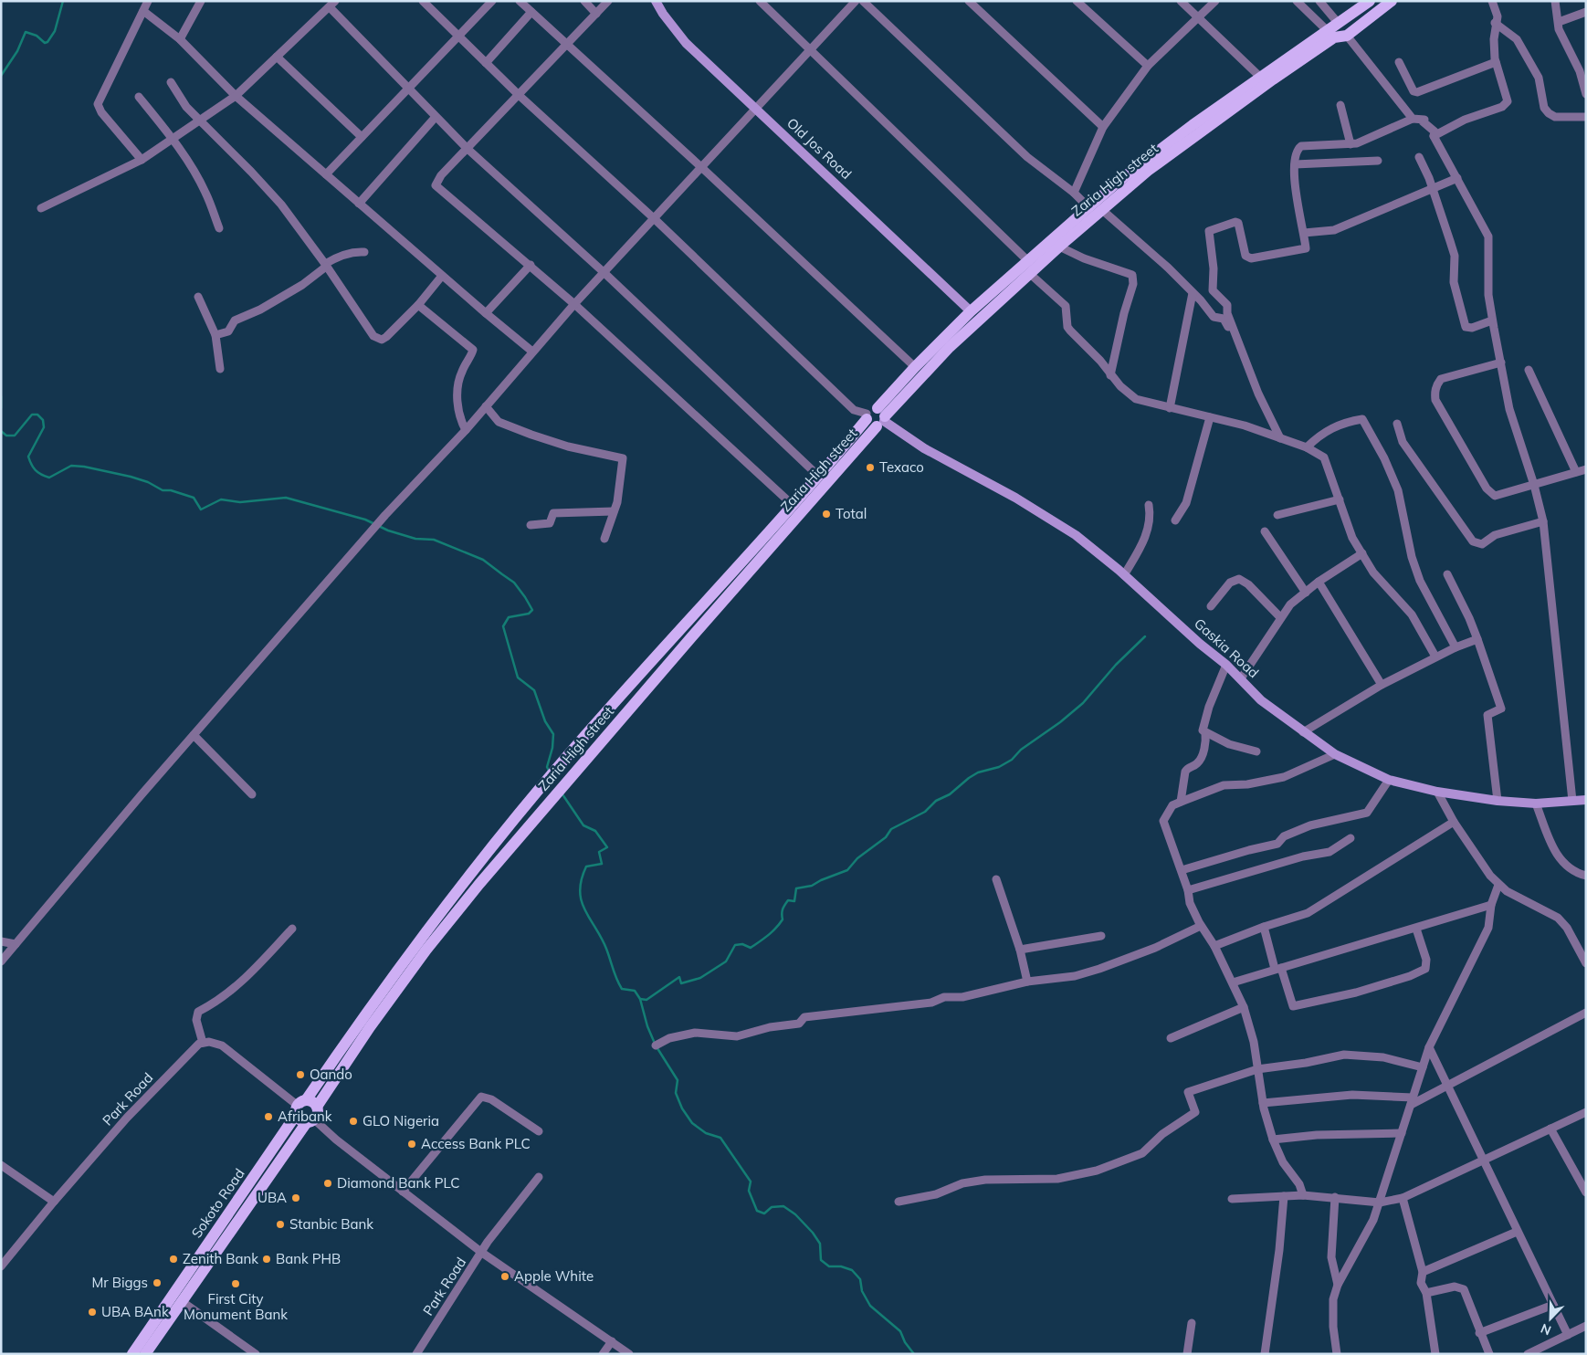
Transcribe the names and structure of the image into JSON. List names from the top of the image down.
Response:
{
  "streets": {
    "main road": [
      "Old Jos Road",
      "Zaria High street",
      "Gaskia Road",
      "Sokoto Road"
    ],
    "street": ["Park Road"]
  },
  "crossings": [
    ["Old Jos Road", "Zaria High street"],
    ["Zaria High street", "Gaskia Road"],
    ["Zaria High street", "Park Road"],
    ["Zaria High street", "Sokoto Road"],
    ["Park Road", "Sokoto Road"]
  ],
  "places": [
    "Texaco",
    "Total",
    "Oando",
    "Afribank",
    "GLO Nigeria",
    "Access Bank PLC",
    "Diamond Bank PLC",
    "UBA",
    "Stanbic Bank",
    "Zenith Bank",
    "Bank PHB",
    "Apple White",
    "Mr Biggs",
    "First City Monument Bank",
    "UBA BAnk"
  ],
  "north": "bottom left"
}
